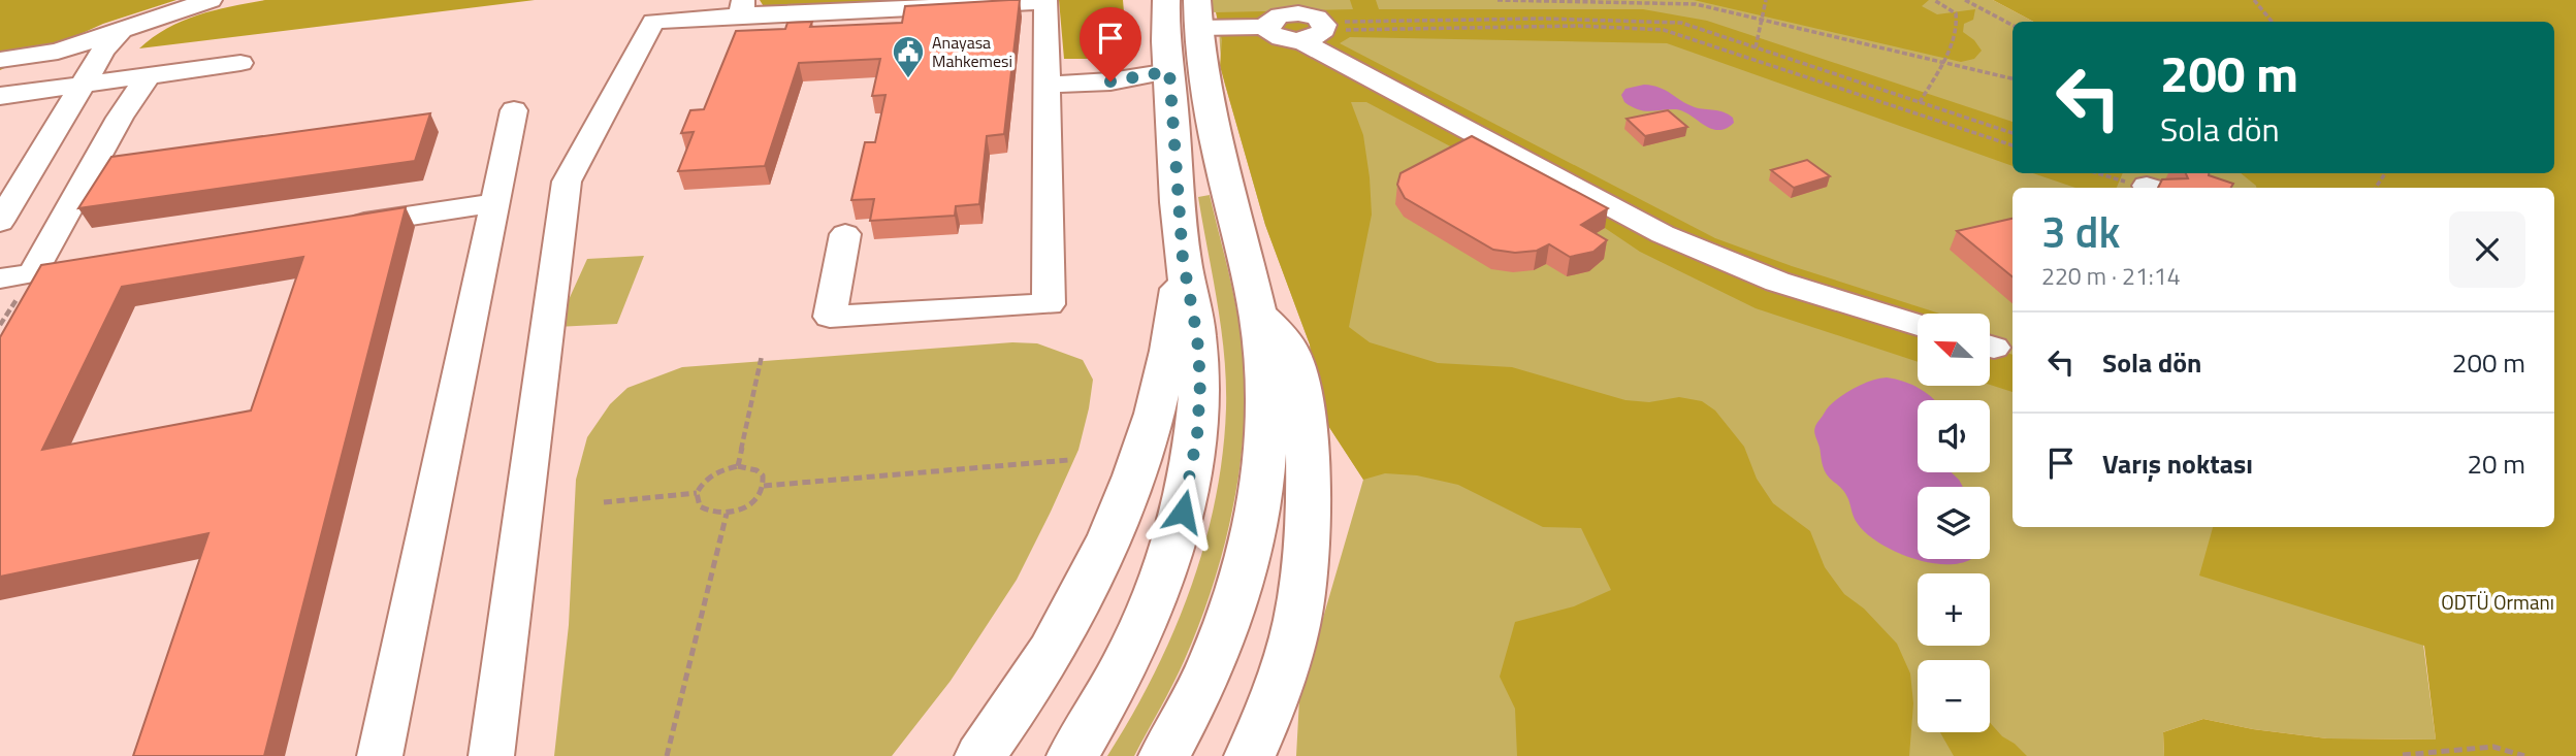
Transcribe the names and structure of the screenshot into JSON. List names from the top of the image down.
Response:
{
  "parks": ["ODTÜ Ormanı"],
  "places": {
    "public building": ["Anayasa Mahkemesi"]
  },
  "north": "top left",
  "page": {
    "turn": ["200 m", "Sola dön"],
    "heading": ["3 dk", "220 m · 21:14"],
    "list": [
      {
        "name": "Sola dön",
        "value": "200 m"
      },
      {
        "name": "Varış noktası",
        "value": "20 m"
      }
    ],
    "map_buttons": ["+", "−"]
  }
}
